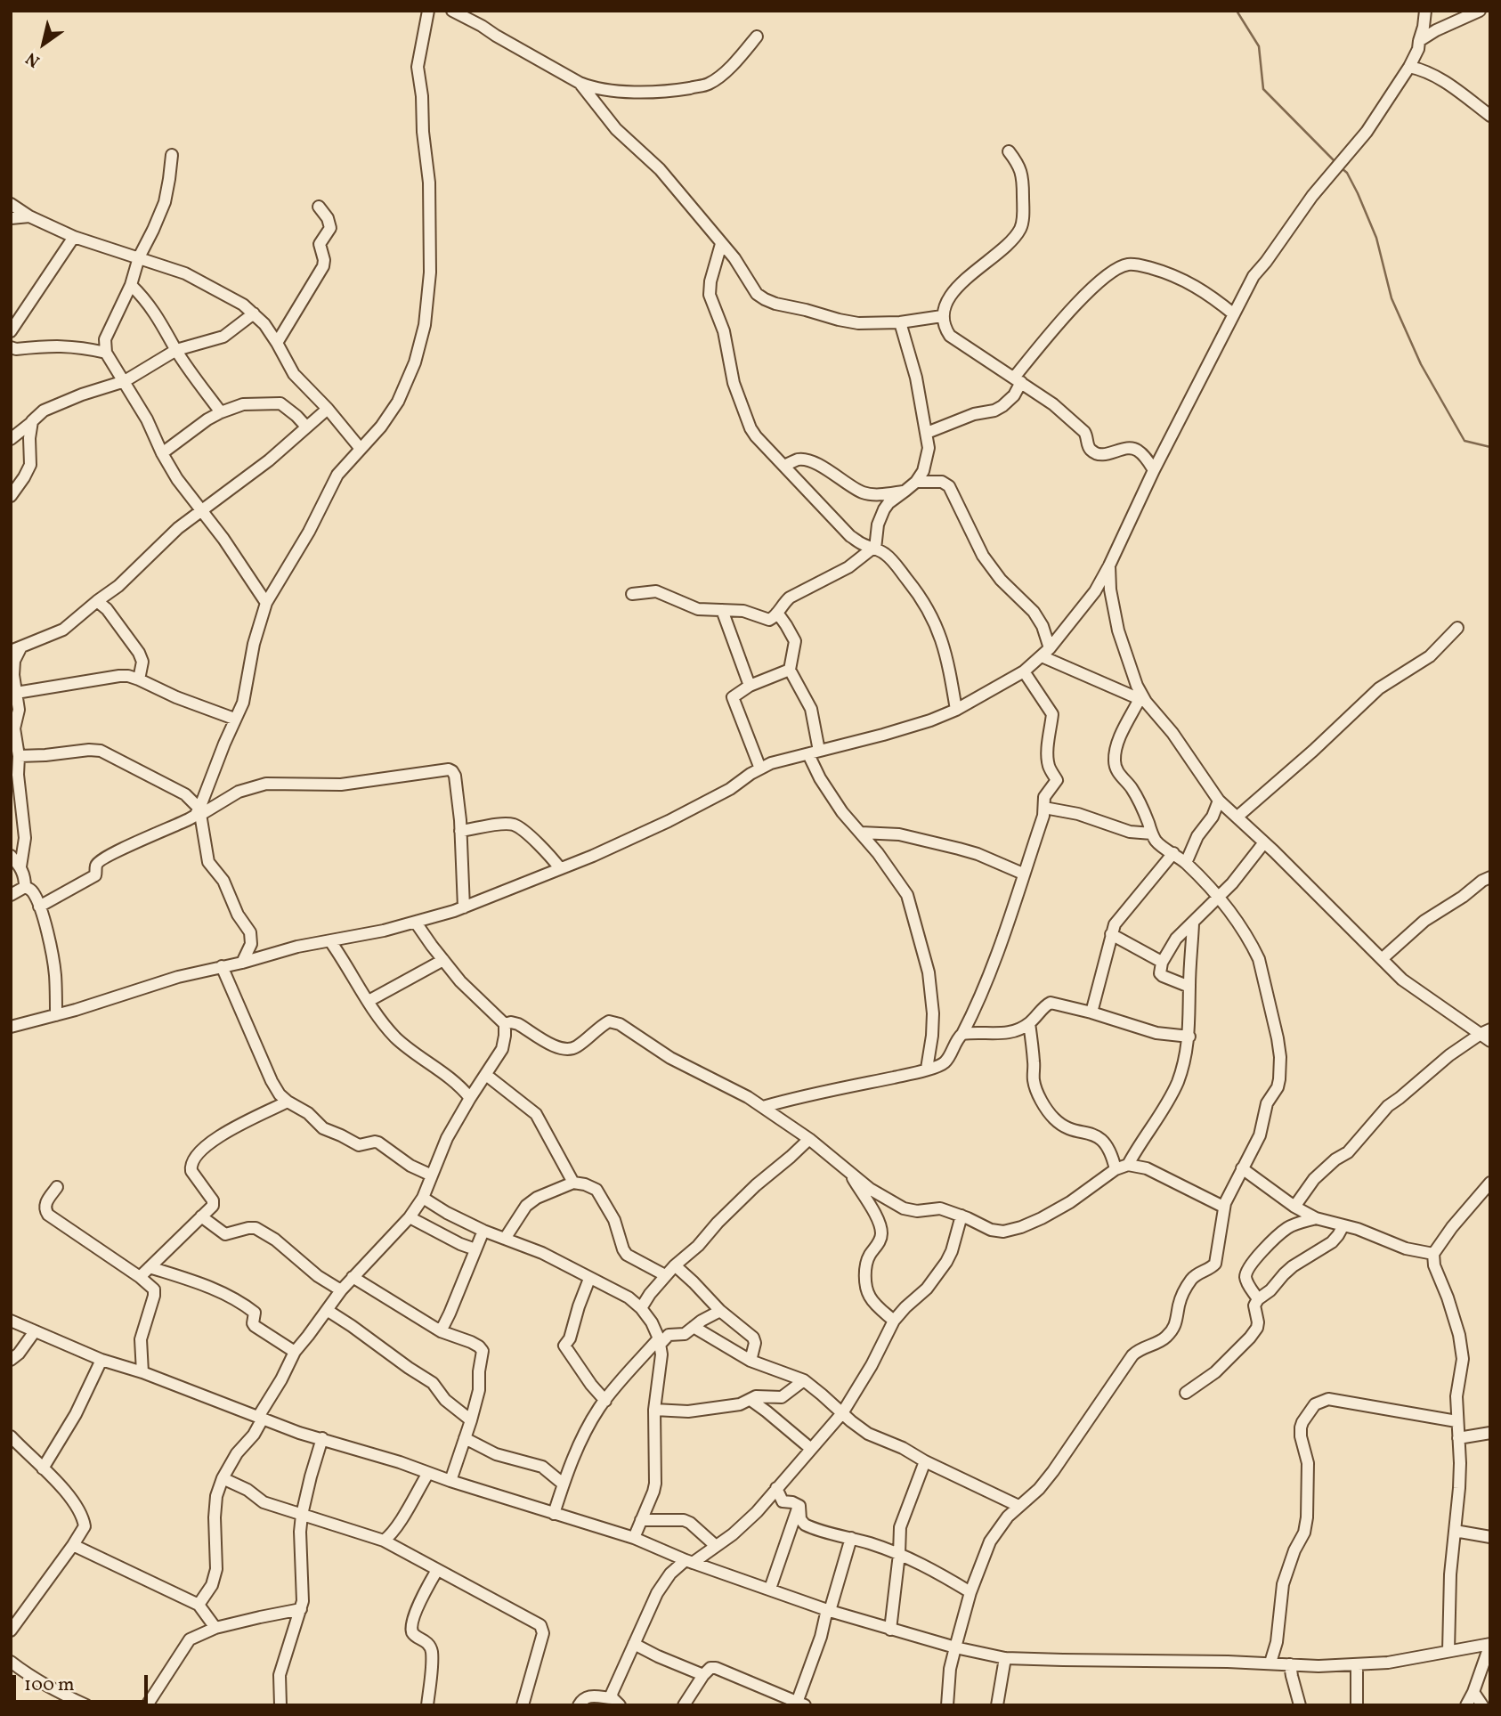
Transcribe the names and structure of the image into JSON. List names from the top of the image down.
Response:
{
  "scale_bar": "100 m",
  "north": "bottom left"
}
